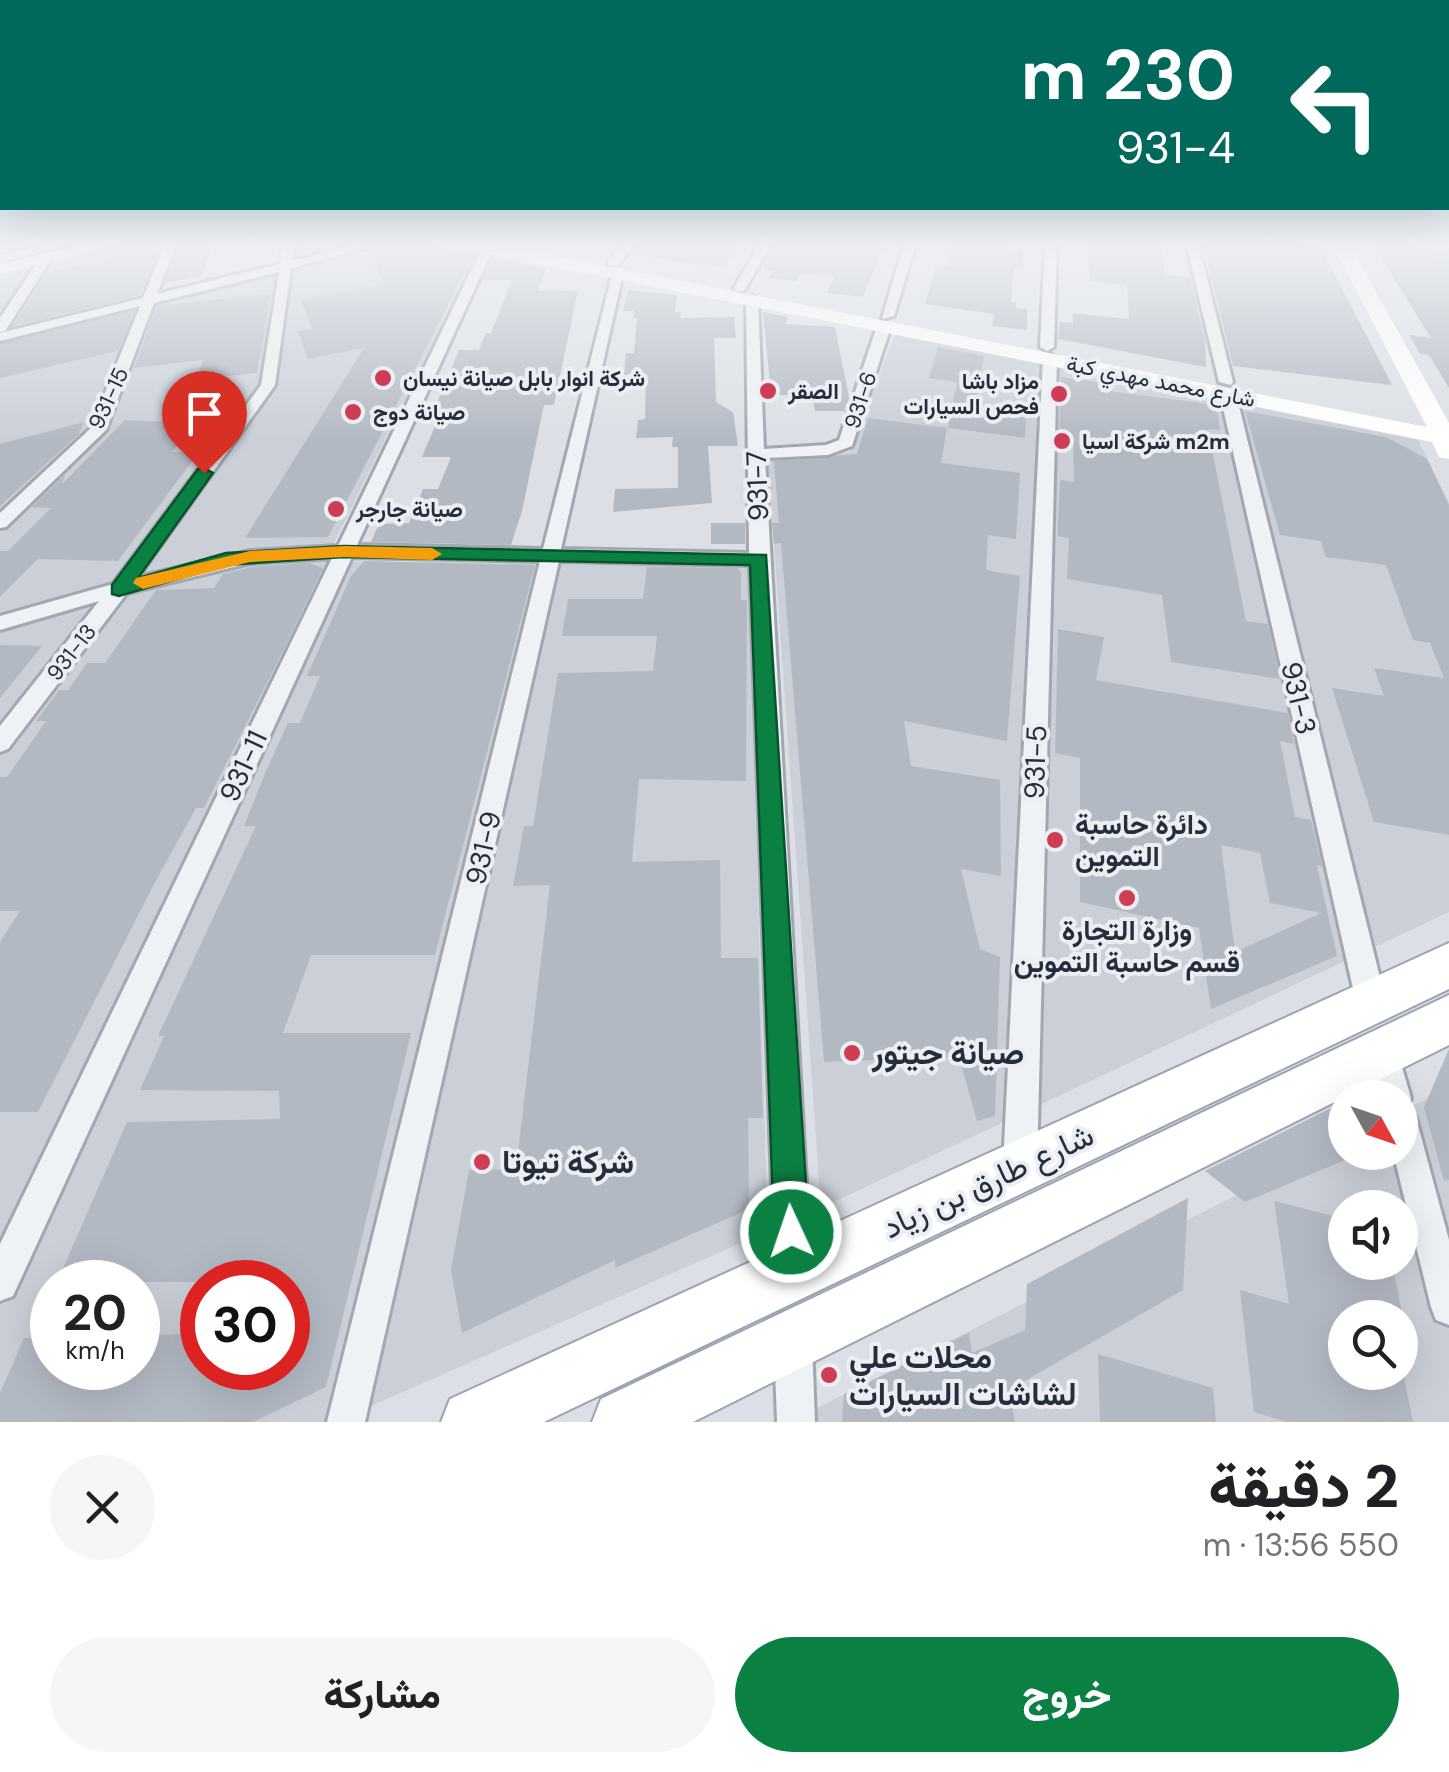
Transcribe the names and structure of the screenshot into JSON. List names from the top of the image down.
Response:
{
  "streets": {
    "main road": ["شارع طارق بن زياد"],
    "street": [
      "شارع محمد مهدي كبة",
      "931-15",
      "931-6",
      "931-7",
      "931-13",
      "931-3",
      "931-5",
      "931-11",
      "931-9"
    ]
  },
  "crossings": [
    ["شارع محمد مهدي كبة", "931-6"],
    ["شارع محمد مهدي كبة", "931-3"],
    ["شارع محمد مهدي كبة", "931-5"],
    ["931-6", "931-7"],
    ["931-7", "شارع طارق بن زياد"],
    ["931-3", "شارع طارق بن زياد"],
    ["931-5", "شارع طارق بن زياد"]
  ],
  "places": [
    "شركة انوار بابل صيانة نيسان",
    "الصقر",
    "مزاد باشا فحص السيارات",
    "صيانة دوج",
    "شركة اسيا m2m",
    "صيانة جارجر",
    "دائرة حاسبة التموين",
    "وزارة التجارة قسم حاسبة التموين",
    "صيانة جيتور",
    "شركة تيوتا",
    "محلات علي لشاشات السيارات"
  ],
  "north": "bottom right",
  "page": {
    "turn": ["230 m", "931-4"],
    "speed": "20 km/h",
    "limit": "30",
    "heading": ["2 دقيقة", "550 m · 13:56"],
    "buttons": ["خروج", "مشاركة"]
  }
}
